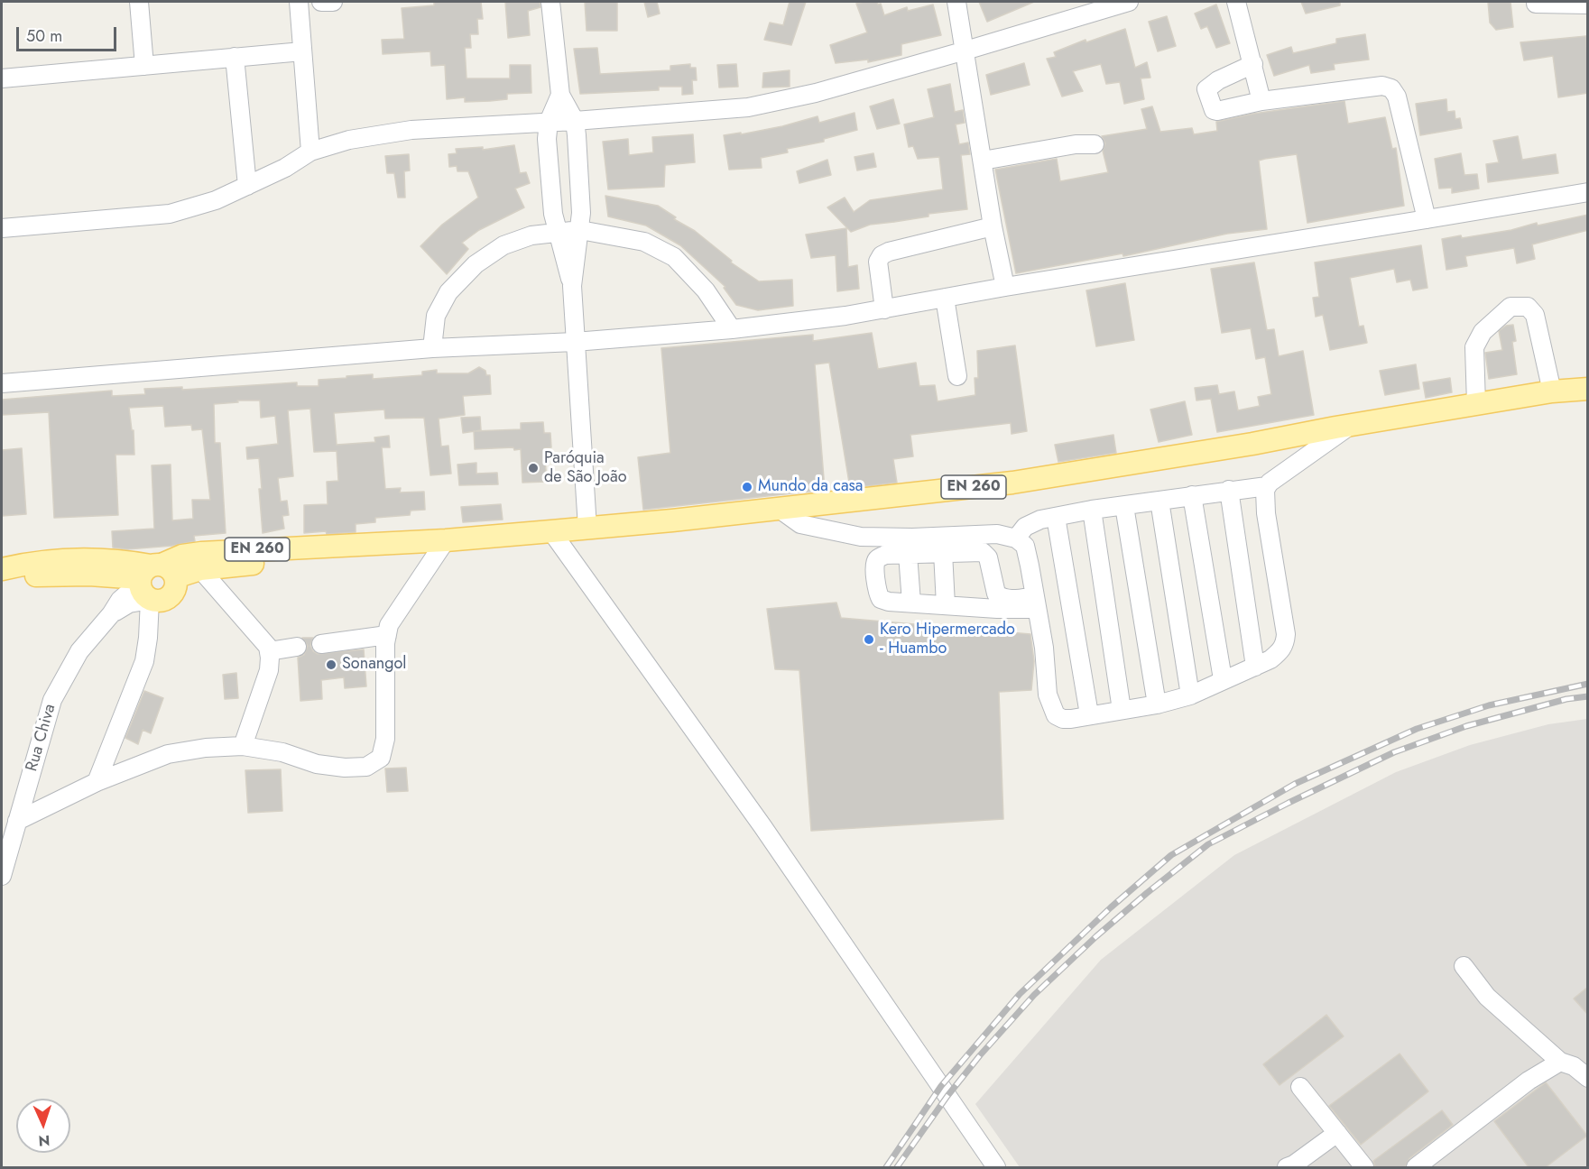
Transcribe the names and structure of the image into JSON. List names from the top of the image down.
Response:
{
  "streets": {
    "main road": ["EN 260"],
    "street": ["Rua Chiva"]
  },
  "crossings": [
    ["EN 260", "Rua Chiva"]
  ],
  "places": [
    "Paróquia de São João",
    "Mundo da casa",
    "Kero Hipermercado - Huambo",
    "Sonangol"
  ],
  "scale_bar": "50 m",
  "north": "bottom"
}
